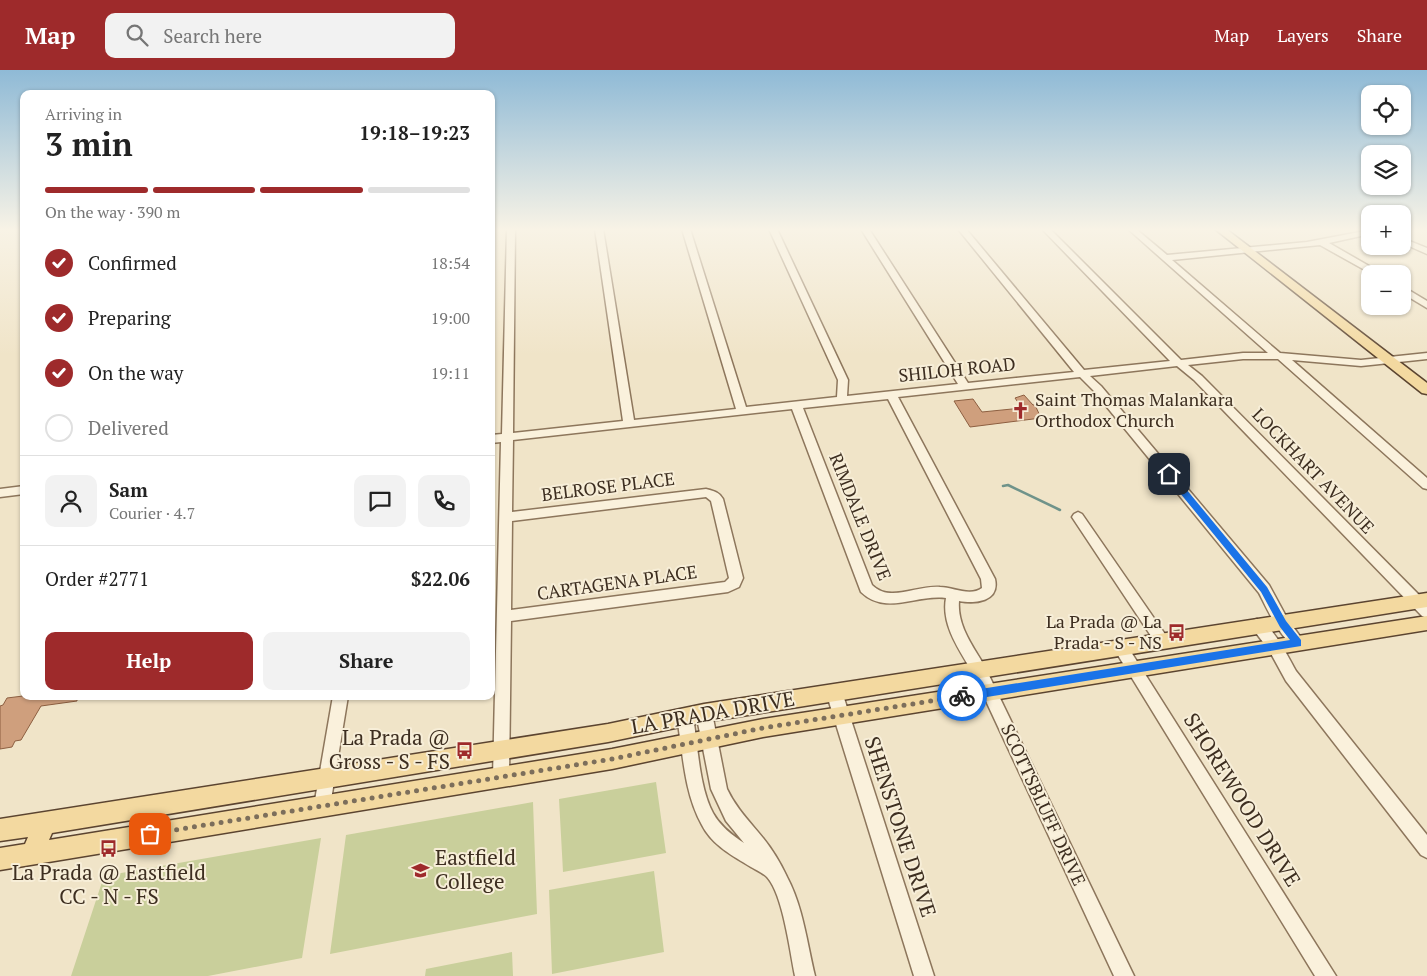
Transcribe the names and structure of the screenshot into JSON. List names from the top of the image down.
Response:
{
  "streets": {
    "main road": ["LA PRADA DRIVE"],
    "street": [
      "SHILOH ROAD",
      "LOCKHART AVENUE",
      "BELROSE PLACE",
      "RIMDALE DRIVE",
      "CARTAGENA PLACE",
      "SHOREWOOD DRIVE",
      "SCOTTSBLUFF DRIVE",
      "SHENSTONE DRIVE"
    ]
  },
  "crossings": [
    ["SHILOH ROAD", "LOCKHART AVENUE"],
    ["SHILOH ROAD", "RIMDALE DRIVE"],
    ["LOCKHART AVENUE", "LA PRADA DRIVE"],
    ["BELROSE PLACE", "CARTAGENA PLACE"],
    ["RIMDALE DRIVE", "SCOTTSBLUFF DRIVE"],
    ["LA PRADA DRIVE", "SHOREWOOD DRIVE"],
    ["LA PRADA DRIVE", "SCOTTSBLUFF DRIVE"],
    ["LA PRADA DRIVE", "SHENSTONE DRIVE"]
  ],
  "places": {
    "church": ["Saint Thomas Malankara Orthodox Church"],
    "bus stop": ["La Prada @ La Prada - S - NS", "La Prada @ Gross - S - FS", "La Prada @ Eastfield CC - N - FS"],
    "school or university": ["Eastfield College"]
  },
  "page": {
    "header": "Map",
    "search": "Search here",
    "nav": ["Map", "Layers", "Share"],
    "map_buttons": ["+", "−"],
    "heading": ["3 min", "Arriving in", "19:18–19:23"],
    "panel": [
      "Sam",
      "Courier · 4.7",
      "Order #2771",
      "$22.06"
    ],
    "bar": "On the way · 390 m",
    "list": [
      ["Confirmed", "18:54"],
      ["Preparing", "19:00"],
      ["On the way", "19:11"],
      "Delivered"
    ],
    "buttons": ["Help", "Share"]
  }
}
